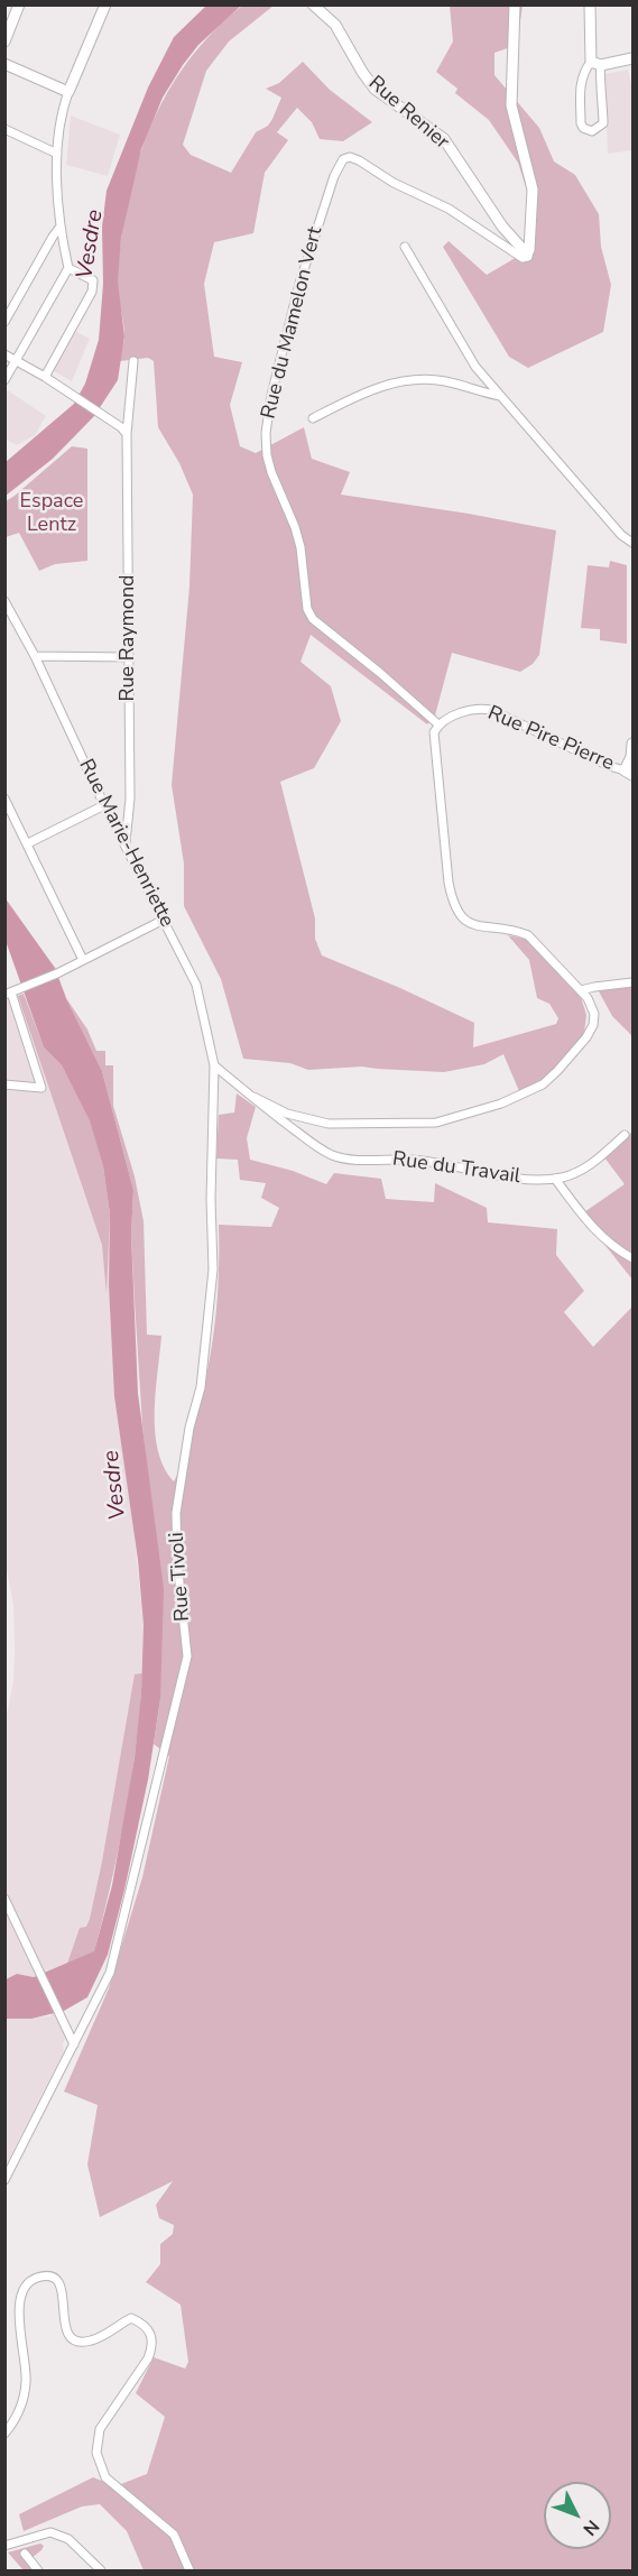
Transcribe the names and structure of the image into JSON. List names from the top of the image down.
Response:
{
  "streets": {
    "street": [
      "Rue Renier",
      "Rue du Mamelon Vert",
      "Rue Raymond",
      "Rue Pire Pierre",
      "Rue Marie-Henriette",
      "Rue du Travail",
      "Rue Tivoli"
    ]
  },
  "crossings": [
    ["Rue Renier", "Rue du Mamelon Vert"],
    ["Rue du Mamelon Vert", "Rue Pire Pierre"],
    ["Rue Raymond", "Rue Marie-Henriette"],
    ["Rue Marie-Henriette", "Rue Tivoli"]
  ],
  "water": ["Vesdre"],
  "parks": ["Espace Lentz"],
  "north": "bottom right"
}
